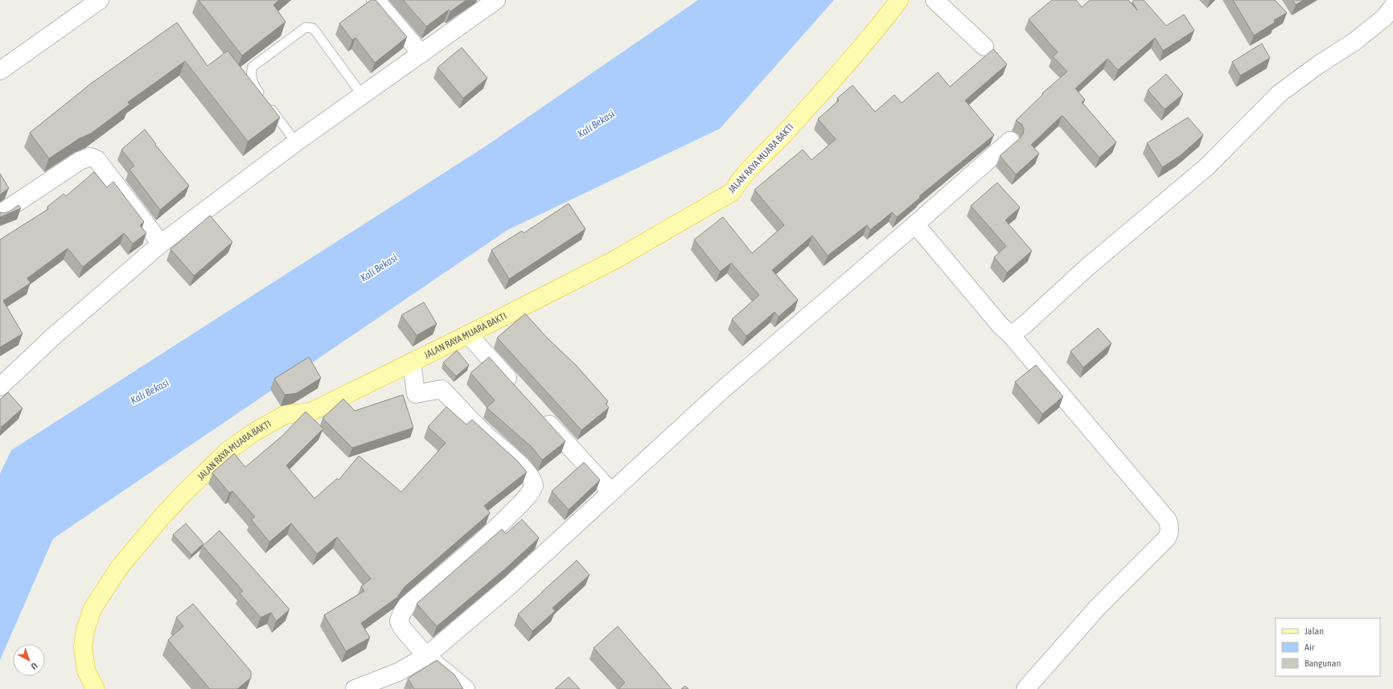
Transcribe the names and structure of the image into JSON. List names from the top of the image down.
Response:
{
  "streets": {
    "main road": ["JALAN RAYA MUARA BAKTI"]
  },
  "water": ["Kali Bekasi"],
  "legend": ["Jalan", "Air", "Bangunan"],
  "north": "bottom right"
}
